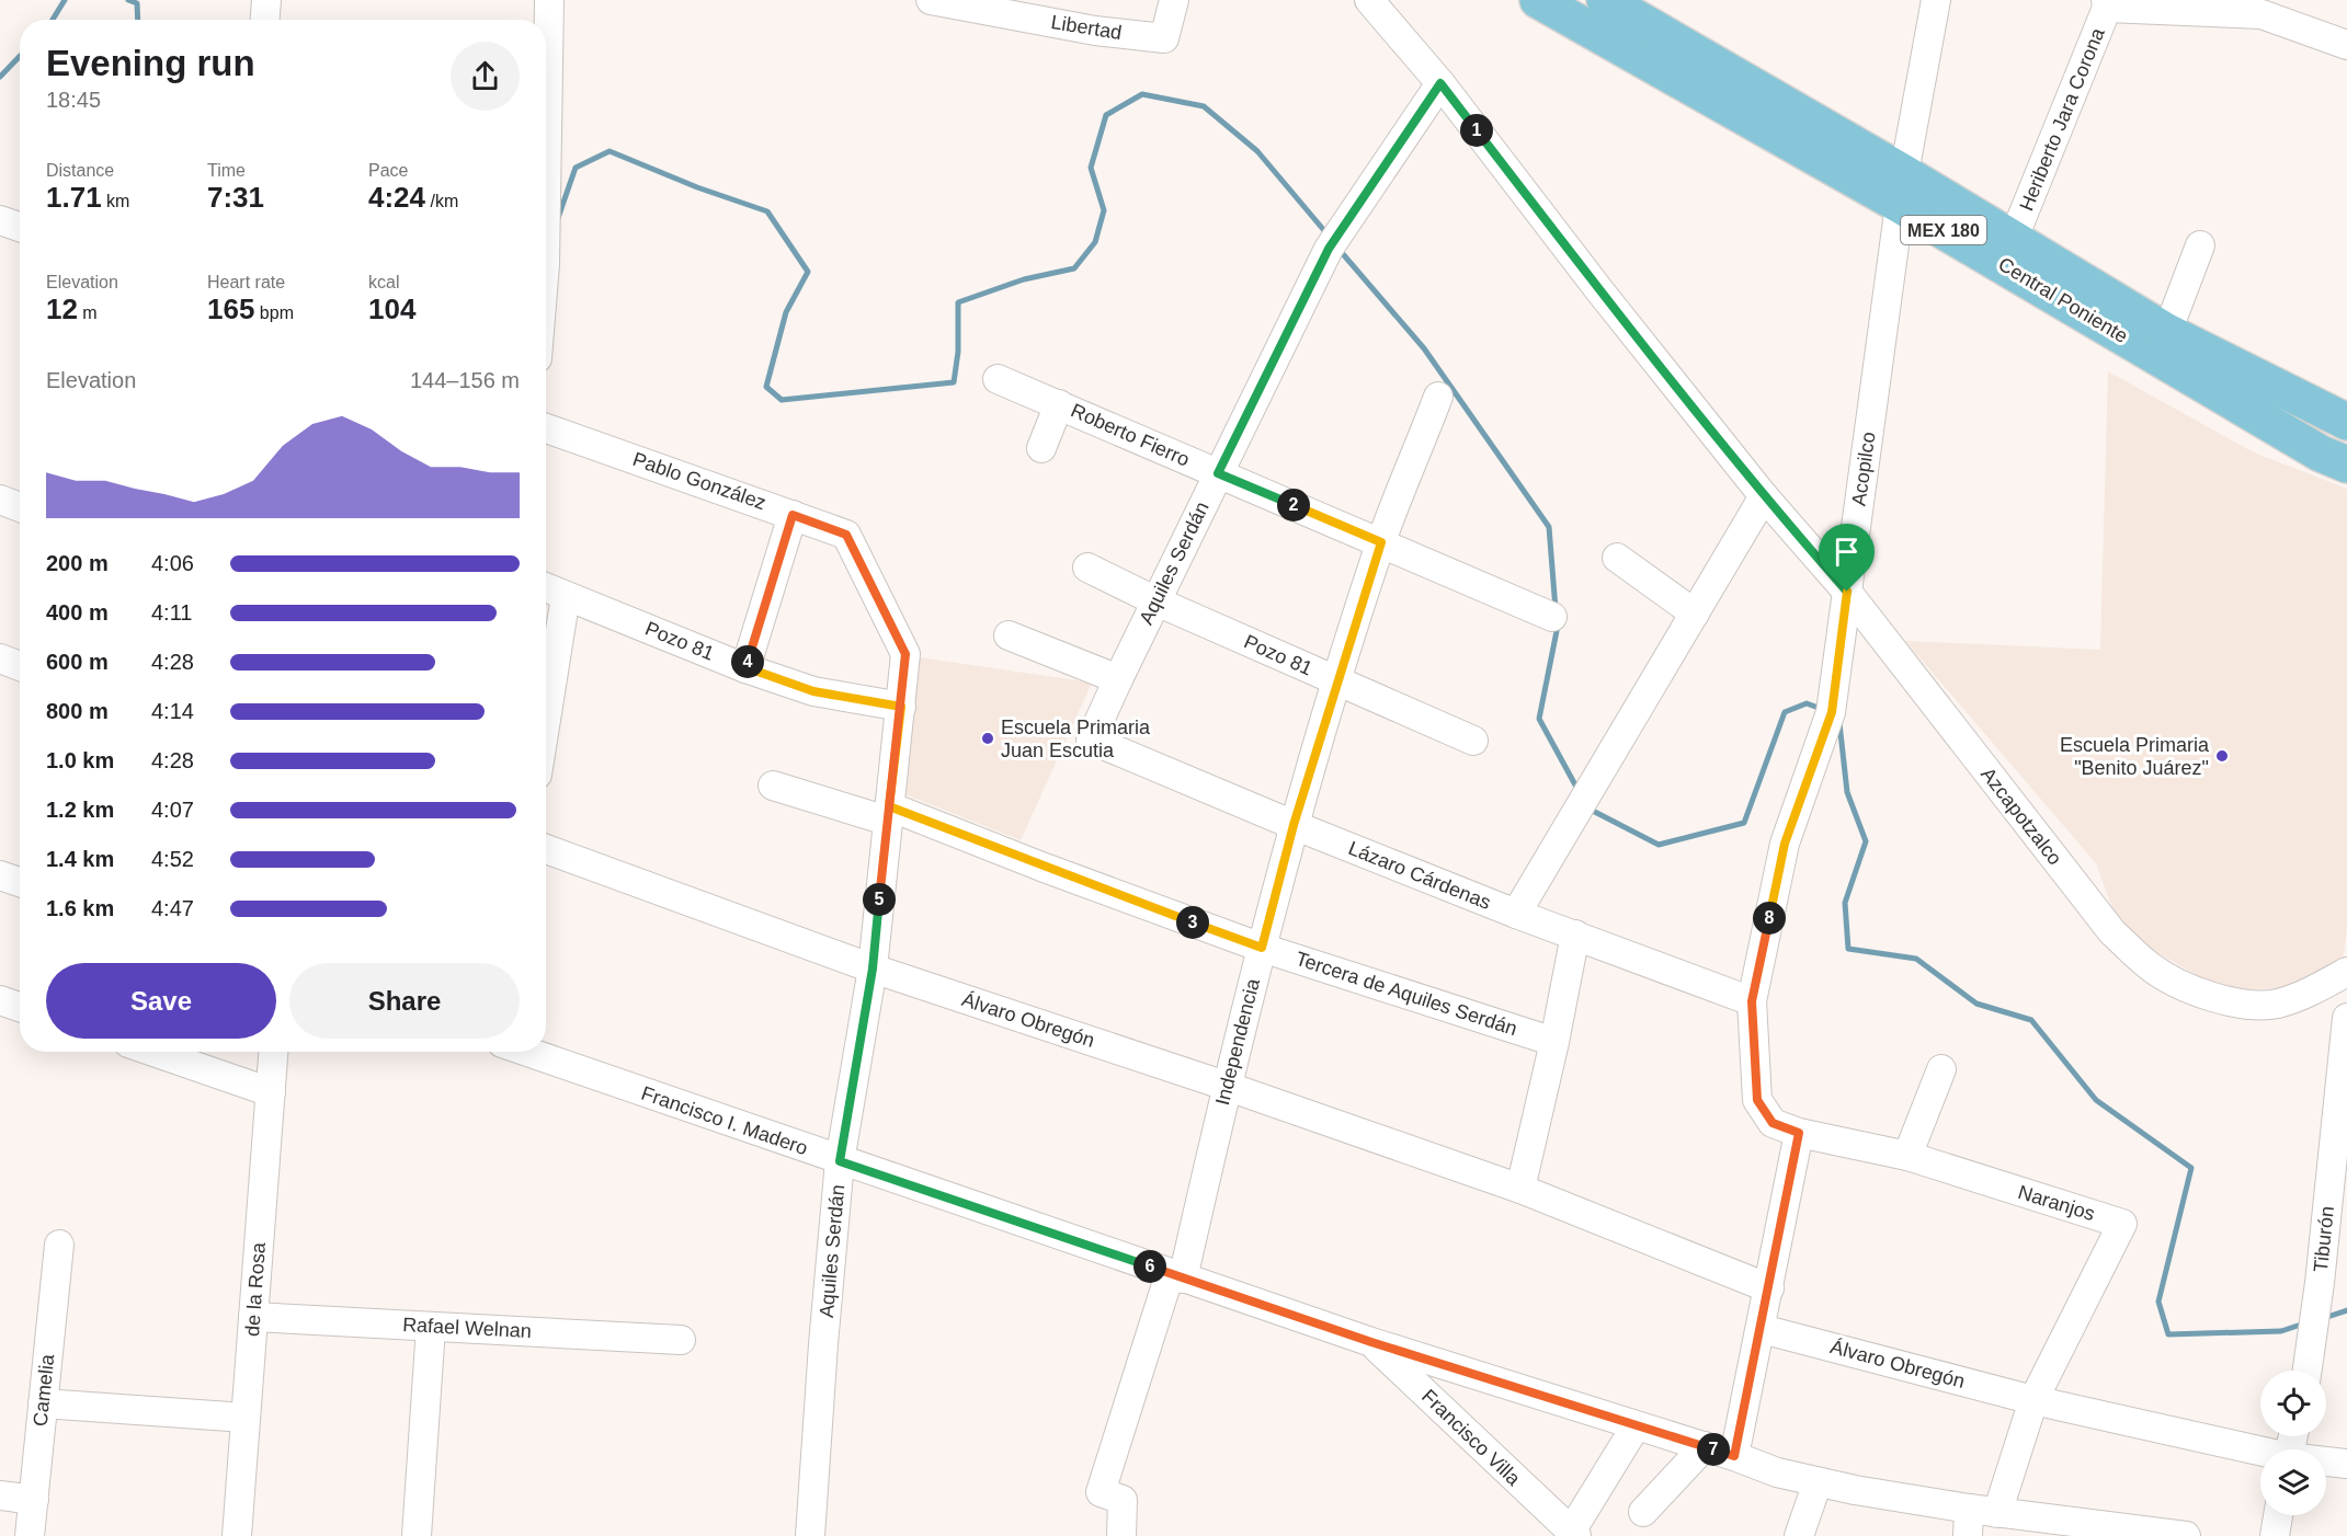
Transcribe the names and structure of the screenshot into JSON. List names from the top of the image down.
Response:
{
  "streets": {
    "main road": ["MEX 180", "Central Poniente"],
    "street": [
      "Libertad",
      "Heriberto Jara Corona",
      "Roberto Fierro",
      "Acopilco",
      "Pablo González",
      "Aquiles Serdán",
      "Pozo 81",
      "Azcapotzalco",
      "Lázaro Cárdenas",
      "Tercera de Aquiles Serdán",
      "Álvaro Obregón",
      "Independencia",
      "Francisco I. Madero",
      "Naranjos",
      "Tiburón",
      "de la Rosa",
      "Rafael Welnan",
      "Camelia",
      "Francisco Villa"
    ]
  },
  "crossings": [
    ["Heriberto Jara Corona", "Central Poniente"],
    ["Central Poniente", "Acopilco"],
    ["Roberto Fierro", "Aquiles Serdán"],
    ["Roberto Fierro", "Independencia"],
    ["Acopilco", "Azcapotzalco"],
    ["Acopilco", "Lázaro Cárdenas"],
    ["Acopilco", "Naranjos"],
    ["Pablo González", "Aquiles Serdán"],
    ["Aquiles Serdán", "Pozo 81"],
    ["Aquiles Serdán", "Azcapotzalco"],
    ["Aquiles Serdán", "Lázaro Cárdenas"],
    ["Aquiles Serdán", "Tercera de Aquiles Serdán"],
    ["Aquiles Serdán", "Álvaro Obregón"],
    ["Aquiles Serdán", "Francisco I. Madero"],
    ["Pozo 81", "Independencia"],
    ["Lázaro Cárdenas", "Independencia"],
    ["Tercera de Aquiles Serdán", "Independencia"],
    ["Álvaro Obregón", "Independencia"],
    ["Álvaro Obregón", "Naranjos"],
    ["Independencia", "Francisco I. Madero"],
    ["Francisco I. Madero", "Naranjos"],
    ["Francisco I. Madero", "Francisco Villa"],
    ["de la Rosa", "Rafael Welnan"]
  ],
  "places": ["Escuela Primaria Juan Escutia", "Escuela Primaria \"Benito Juárez\""],
  "page": {
    "heading": ["Evening run", "18:45"],
    "pins": [
      "1",
      "2",
      "4",
      "5",
      "8",
      "3",
      "6",
      "7"
    ],
    "stats": [
      ["Distance", "1.71 km"],
      ["Time", "7:31"],
      ["Pace", "4:24 /km"],
      ["Elevation", "12 m"],
      ["Heart rate", "165 bpm"],
      ["kcal", "104"]
    ],
    "chart": ["Elevation", "144–156 m"],
    "list": [
      {
        "name": "200 m",
        "note": "4:06"
      },
      {
        "name": "400 m",
        "note": "4:11"
      },
      {
        "name": "600 m",
        "note": "4:28"
      },
      {
        "name": "800 m",
        "note": "4:14"
      },
      {
        "name": "1.0 km",
        "note": "4:28"
      },
      {
        "name": "1.2 km",
        "note": "4:07"
      },
      {
        "name": "1.4 km",
        "note": "4:52"
      },
      {
        "name": "1.6 km",
        "note": "4:47"
      }
    ],
    "buttons": ["Save", "Share"]
  }
}
